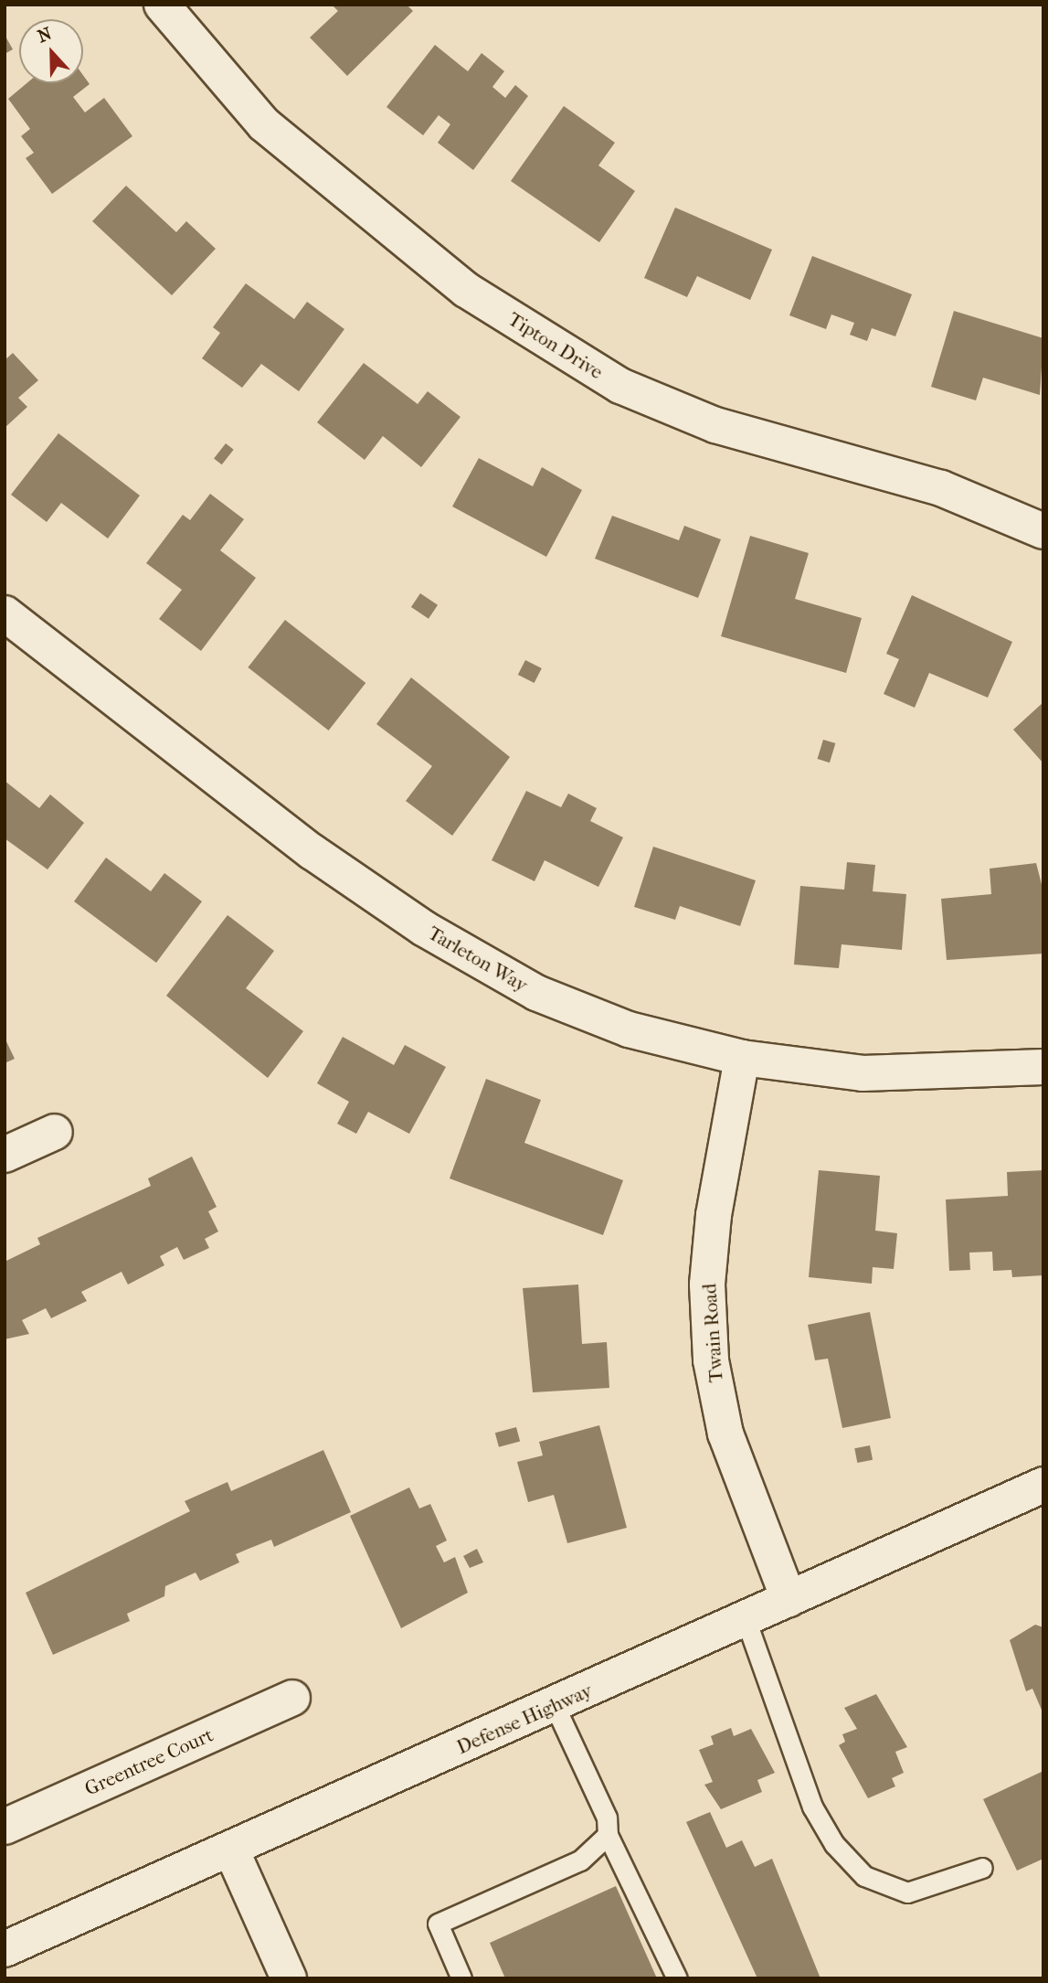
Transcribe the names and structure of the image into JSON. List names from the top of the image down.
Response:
{
  "streets": {
    "street": [
      "Tipton Drive",
      "Tarleton Way",
      "Twain Road",
      "Defense Highway",
      "Greentree Court"
    ]
  },
  "crossings": [
    ["Tarleton Way", "Twain Road"],
    ["Twain Road", "Defense Highway"]
  ],
  "north": "top"
}
